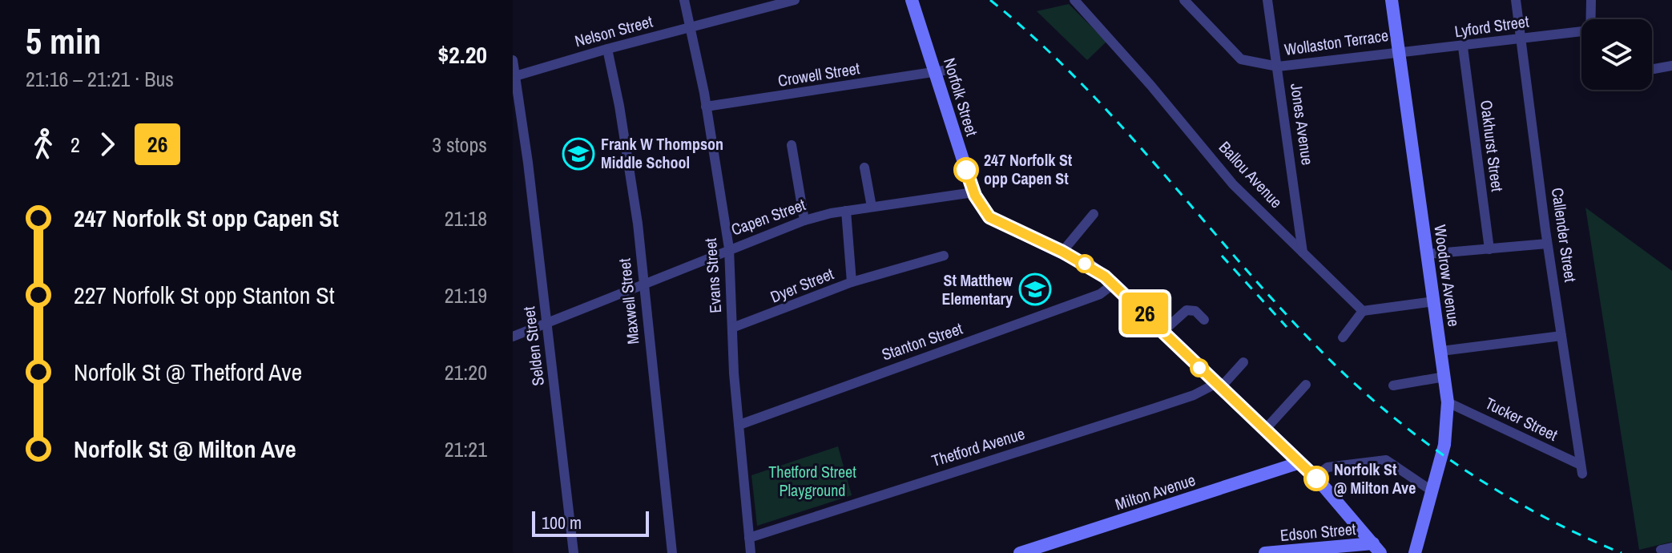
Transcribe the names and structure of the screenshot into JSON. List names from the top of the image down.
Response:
{
  "streets": {
    "street": [
      "Lyford Street",
      "Nelson Street",
      "Wollaston Terrace",
      "Crowell Street",
      "Norfolk Street",
      "Jones Avenue",
      "Oakhurst Street",
      "Ballou Avenue",
      "Capen Street",
      "Callender Street",
      "Evans Street",
      "Woodrow Avenue",
      "Dyer Street",
      "Maxwell Street",
      "Stanton Street",
      "Selden Street",
      "Tucker Street",
      "Thetford Avenue",
      "Milton Avenue",
      "Edson Street"
    ]
  },
  "crossings": [
    ["Lyford Street", "Wollaston Terrace"],
    ["Lyford Street", "Oakhurst Street"],
    ["Lyford Street", "Callender Street"],
    ["Lyford Street", "Woodrow Avenue"],
    ["Nelson Street", "Evans Street"],
    ["Nelson Street", "Maxwell Street"],
    ["Nelson Street", "Selden Street"],
    ["Wollaston Terrace", "Jones Avenue"],
    ["Wollaston Terrace", "Woodrow Avenue"],
    ["Crowell Street", "Norfolk Street"],
    ["Crowell Street", "Evans Street"],
    ["Norfolk Street", "Capen Street"],
    ["Norfolk Street", "Stanton Street"],
    ["Norfolk Street", "Thetford Avenue"],
    ["Norfolk Street", "Milton Avenue"],
    ["Norfolk Street", "Edson Street"],
    ["Jones Avenue", "Ballou Avenue"],
    ["Capen Street", "Evans Street"],
    ["Capen Street", "Dyer Street"],
    ["Capen Street", "Maxwell Street"],
    ["Capen Street", "Selden Street"],
    ["Callender Street", "Tucker Street"],
    ["Evans Street", "Dyer Street"],
    ["Evans Street", "Stanton Street"],
    ["Evans Street", "Thetford Avenue"],
    ["Woodrow Avenue", "Tucker Street"]
  ],
  "parks": ["Thetford Street Playground"],
  "places": {
    "school or university": ["Frank W Thompson Middle School", "St Matthew Elementary"],
    "other": ["247 Norfolk St opp Capen St", "Norfolk St @ Milton Ave"]
  },
  "lines": ["bus line 26"],
  "scale_bar": "100 m",
  "page": {
    "heading": ["5 min", "21:16 – 21:21 · Bus", "$2.20"],
    "on_map": "26",
    "legs": ["2", "26", "3 stops"],
    "list": [
      {
        "name": "247 Norfolk St opp Capen St",
        "value": "21:18"
      },
      {
        "name": "227 Norfolk St opp Stanton St",
        "value": "21:19"
      },
      {
        "name": "Norfolk St @ Thetford Ave",
        "value": "21:20"
      },
      {
        "name": "Norfolk St @ Milton Ave",
        "value": "21:21"
      }
    ],
    "scale": "100 m"
  }
}
